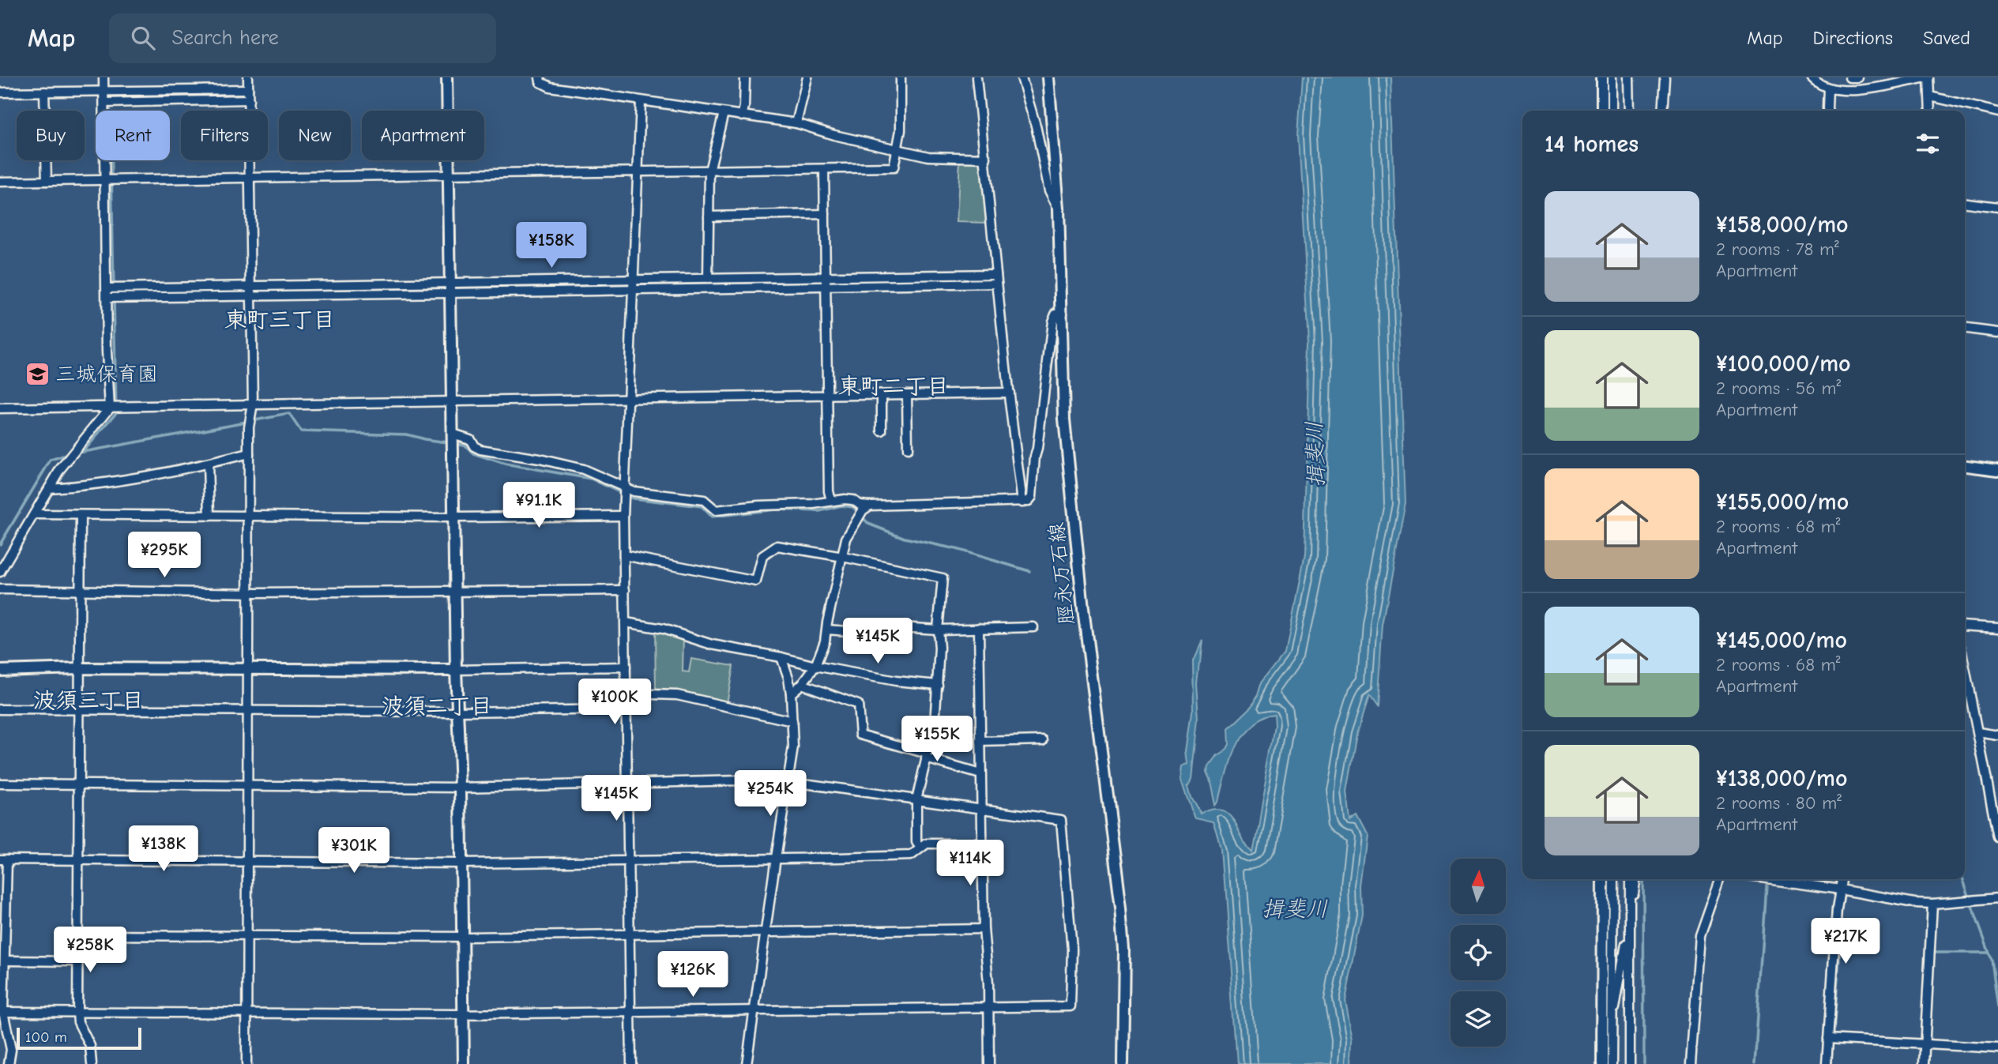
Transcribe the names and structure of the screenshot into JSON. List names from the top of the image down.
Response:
{
  "streets": {
    "street": ["脛永万石線"]
  },
  "districts": [
    "東町三丁目",
    "東町二丁目",
    "波須三丁目",
    "波須二丁目"
  ],
  "water": ["揖斐川"],
  "places": {
    "school or university": ["三城保育園"]
  },
  "scale_bar": "100 m",
  "north": "top",
  "page": {
    "header": "Map",
    "search": "Search here",
    "nav": ["Map", "Directions", "Saved"],
    "chip": [
      "Buy",
      "Rent",
      "Filters",
      "New",
      "Apartment"
    ],
    "heading": "14 homes",
    "list": [
      {
        "name": "¥158,000/mo",
        "note": "2 rooms · 78 m² · Apartment"
      },
      {
        "name": "¥100,000/mo",
        "note": "2 rooms · 56 m² · Apartment"
      },
      {
        "name": "¥155,000/mo",
        "note": "2 rooms · 68 m² · Apartment"
      },
      {
        "name": "¥145,000/mo",
        "note": "2 rooms · 68 m² · Apartment"
      },
      {
        "name": "¥138,000/mo",
        "note": "2 rooms · 80 m² · Apartment"
      }
    ],
    "price": [
      "¥158K",
      "¥91.1K",
      "¥295K",
      "¥145K",
      "¥100K",
      "¥155K",
      "¥254K",
      "¥145K",
      "¥138K",
      "¥301K",
      "¥114K",
      "¥217K",
      "¥258K",
      "¥126K"
    ],
    "scale": "100 m"
  }
}
